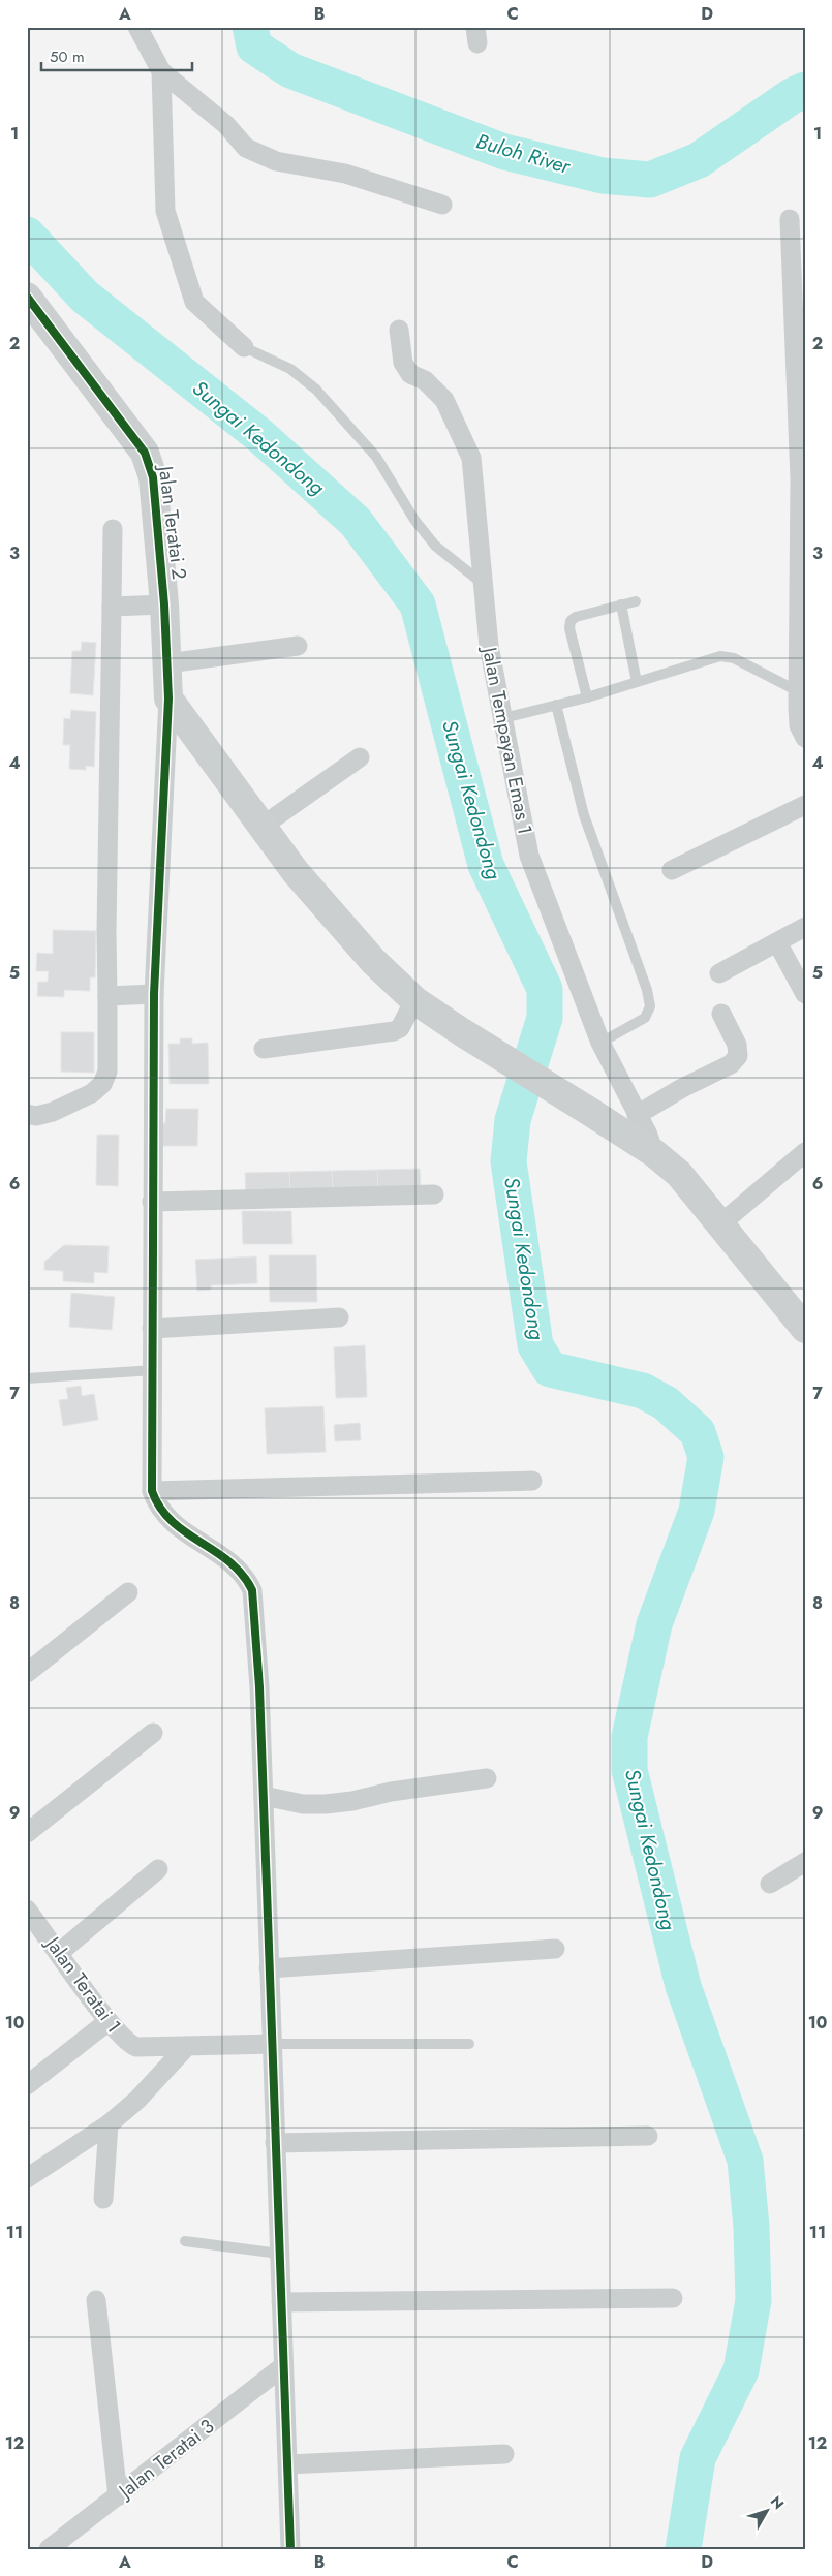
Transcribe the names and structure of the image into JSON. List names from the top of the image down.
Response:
{
  "streets": {
    "street": [
      "Jalan Teratai 2",
      "Jalan Tempayan Emas 1",
      "Jalan Teratai 1",
      "Jalan Teratai 3"
    ]
  },
  "water": ["Buloh River", "Sungai Kedondong"],
  "scale_bar": "50 m",
  "north": "top right",
  "grid": {
    "columns": [
      "A",
      "B",
      "C",
      "D"
    ],
    "rows": [
      "1",
      "2",
      "3",
      "4",
      "5",
      "6",
      "7",
      "8",
      "9",
      "10",
      "11",
      "12"
    ]
  }
}
